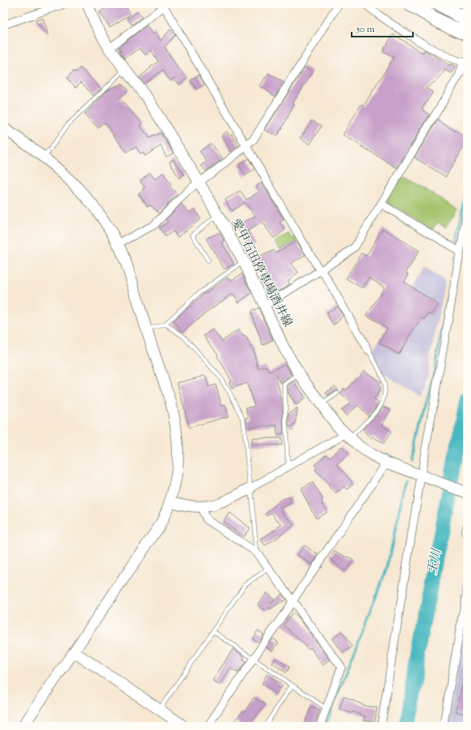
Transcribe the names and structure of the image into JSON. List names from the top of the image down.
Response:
{
  "streets": {
    "street": ["愛甲石田停車場酒井線"]
  },
  "water": ["玉川"],
  "scale_bar": "50 m"
}
